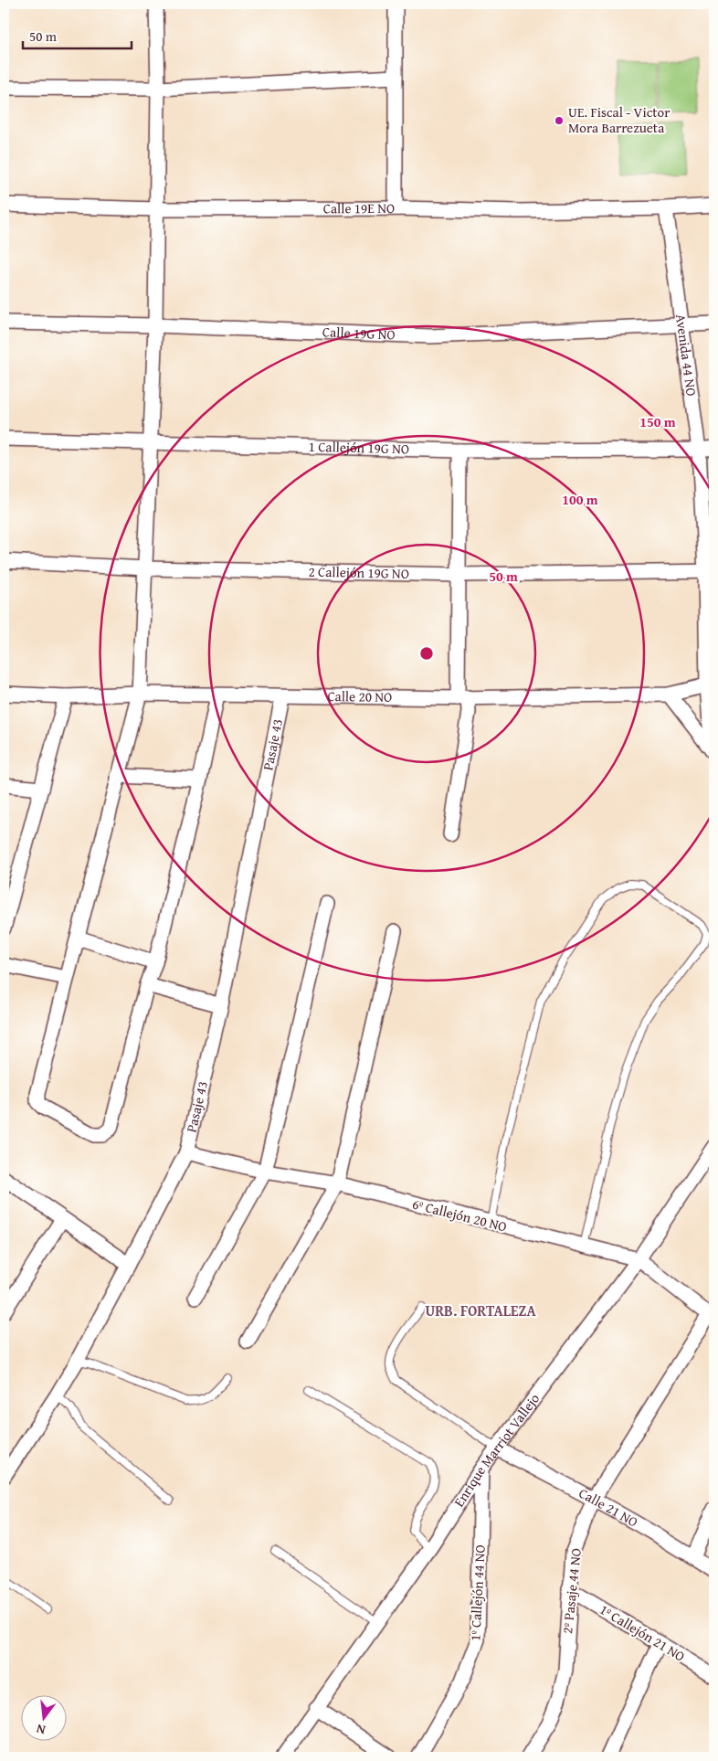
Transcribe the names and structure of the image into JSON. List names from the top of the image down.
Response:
{
  "streets": {
    "street": [
      "Calle 19E NO",
      "Calle 19G NO",
      "Avenida 44 NO",
      "1 Callejón 19G NO",
      "2 Callejón 19G NO",
      "Calle 20 NO",
      "Pasaje 43",
      "6º Callejón 20 NO",
      "Enrique Marriot Vallejo",
      "Calle 21 NO",
      "2º Pasaje 44 NO",
      "1º Callejón 44 NO",
      "1º Callejón 21 NO"
    ]
  },
  "crossings": [
    ["Calle 19E NO", "Avenida 44 NO"],
    ["Calle 19G NO", "Avenida 44 NO"],
    ["Avenida 44 NO", "1 Callejón 19G NO"],
    ["Avenida 44 NO", "2 Callejón 19G NO"],
    ["Avenida 44 NO", "Calle 20 NO"],
    ["Calle 20 NO", "Pasaje 43"],
    ["Pasaje 43", "6º Callejón 20 NO"],
    ["6º Callejón 20 NO", "Enrique Marriot Vallejo"],
    ["6º Callejón 20 NO", "2º Pasaje 44 NO"],
    ["Enrique Marriot Vallejo", "Calle 21 NO"],
    ["Enrique Marriot Vallejo", "1º Callejón 44 NO"],
    ["Calle 21 NO", "2º Pasaje 44 NO"],
    ["2º Pasaje 44 NO", "1º Callejón 21 NO"]
  ],
  "districts": ["URB. FORTALEZA"],
  "places": ["UE. Fiscal - Victor Mora Barrezueta"],
  "scale_bar": "50 m",
  "north": "bottom",
  "rings": ["150 m", "100 m", "50 m"]
}
